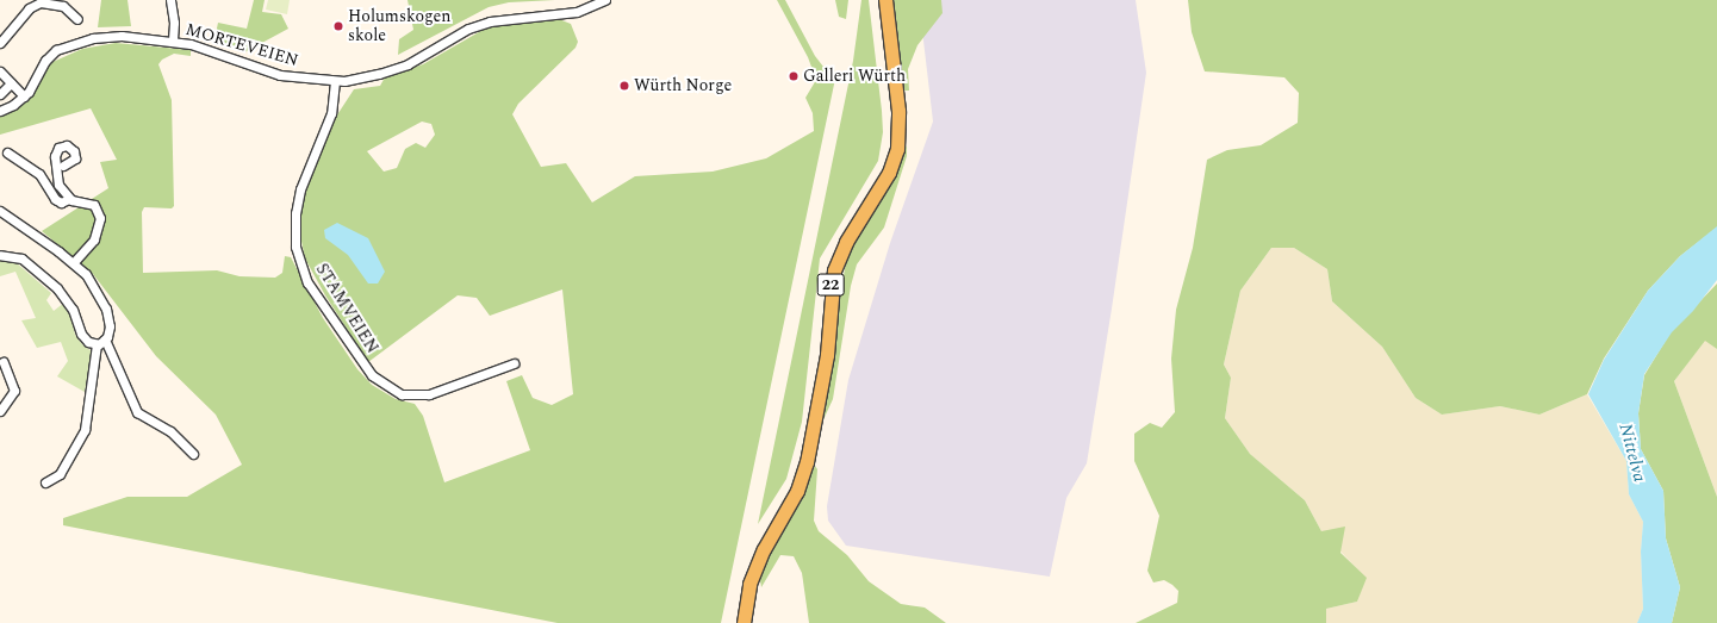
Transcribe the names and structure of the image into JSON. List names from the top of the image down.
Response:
{
  "streets": {
    "main road": ["22"],
    "street": ["MORTEVEIEN", "STAMVEIEN"]
  },
  "crossings": [
    ["MORTEVEIEN", "STAMVEIEN"]
  ],
  "water": ["Nittelva"],
  "places": ["Holumskogen skole", "Galleri Würth", "Würth Norge"]
}
